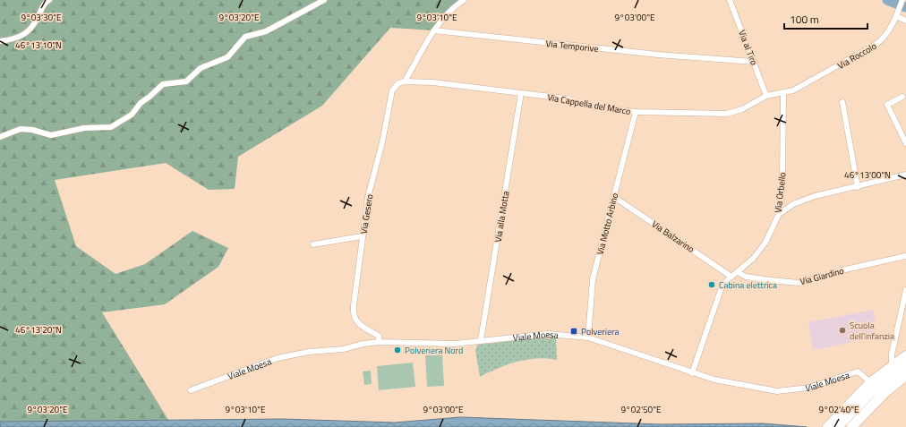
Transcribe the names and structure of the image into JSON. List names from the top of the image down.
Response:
{
  "streets": {
    "street": [
      "Via Temporive",
      "Via al Tiro",
      "Via Roccolo",
      "Via Cappella del Marco",
      "Via Orbello",
      "Via Gesero",
      "Via alla Motta",
      "Via Motto Arbino",
      "Via Balzarino",
      "Via Giardino",
      "Viale Moesa"
    ]
  },
  "crossings": [
    ["Via Temporive", "Via al Tiro"],
    ["Via Temporive", "Via Gesero"],
    ["Via al Tiro", "Via Cappella del Marco"],
    ["Via Roccolo", "Via Cappella del Marco"],
    ["Via Cappella del Marco", "Via Orbello"],
    ["Via Cappella del Marco", "Via Gesero"],
    ["Via Cappella del Marco", "Via alla Motta"],
    ["Via Cappella del Marco", "Via Motto Arbino"],
    ["Via Orbello", "Via Balzarino"],
    ["Via Orbello", "Via Giardino"],
    ["Via Orbello", "Viale Moesa"],
    ["Via Gesero", "Viale Moesa"],
    ["Via alla Motta", "Viale Moesa"],
    ["Via Motto Arbino", "Via Balzarino"],
    ["Via Motto Arbino", "Viale Moesa"]
  ],
  "places": {
    "other": ["Cabina elettrica", "Scuola dell'infanzia", "Polveriera Nord"],
    "transit": ["Polveriera"]
  },
  "scale_bar": "100 m",
  "coordinates": [
    "9°03'30\"E",
    "9°03'20\"E",
    "9°03'10\"E",
    "9°03'00\"E",
    "46°13'10\"N",
    "46°13'00\"N",
    "46°13'20\"N",
    "9°02'50\"E",
    "9°02'40\"E"
  ]
}
